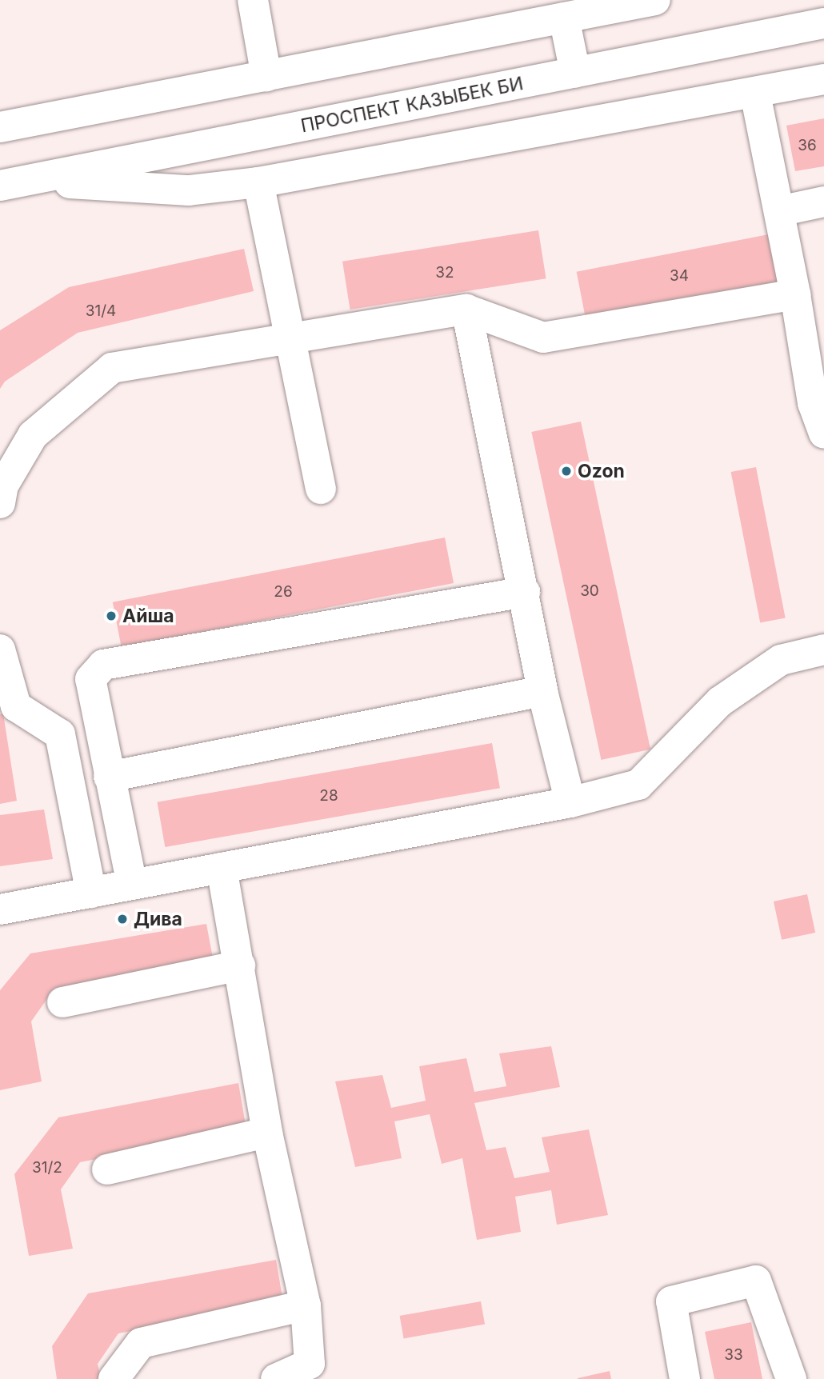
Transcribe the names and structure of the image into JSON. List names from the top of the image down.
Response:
{
  "streets": {
    "street": ["ПРОСПЕКТ КАЗЫБЕК БИ"]
  },
  "places": ["Ozon", "Айша", "Дива"],
  "house_numbers": [
    "36",
    "32",
    "34",
    "31/4",
    "30",
    "26",
    "28",
    "31/2",
    "33"
  ]
}
